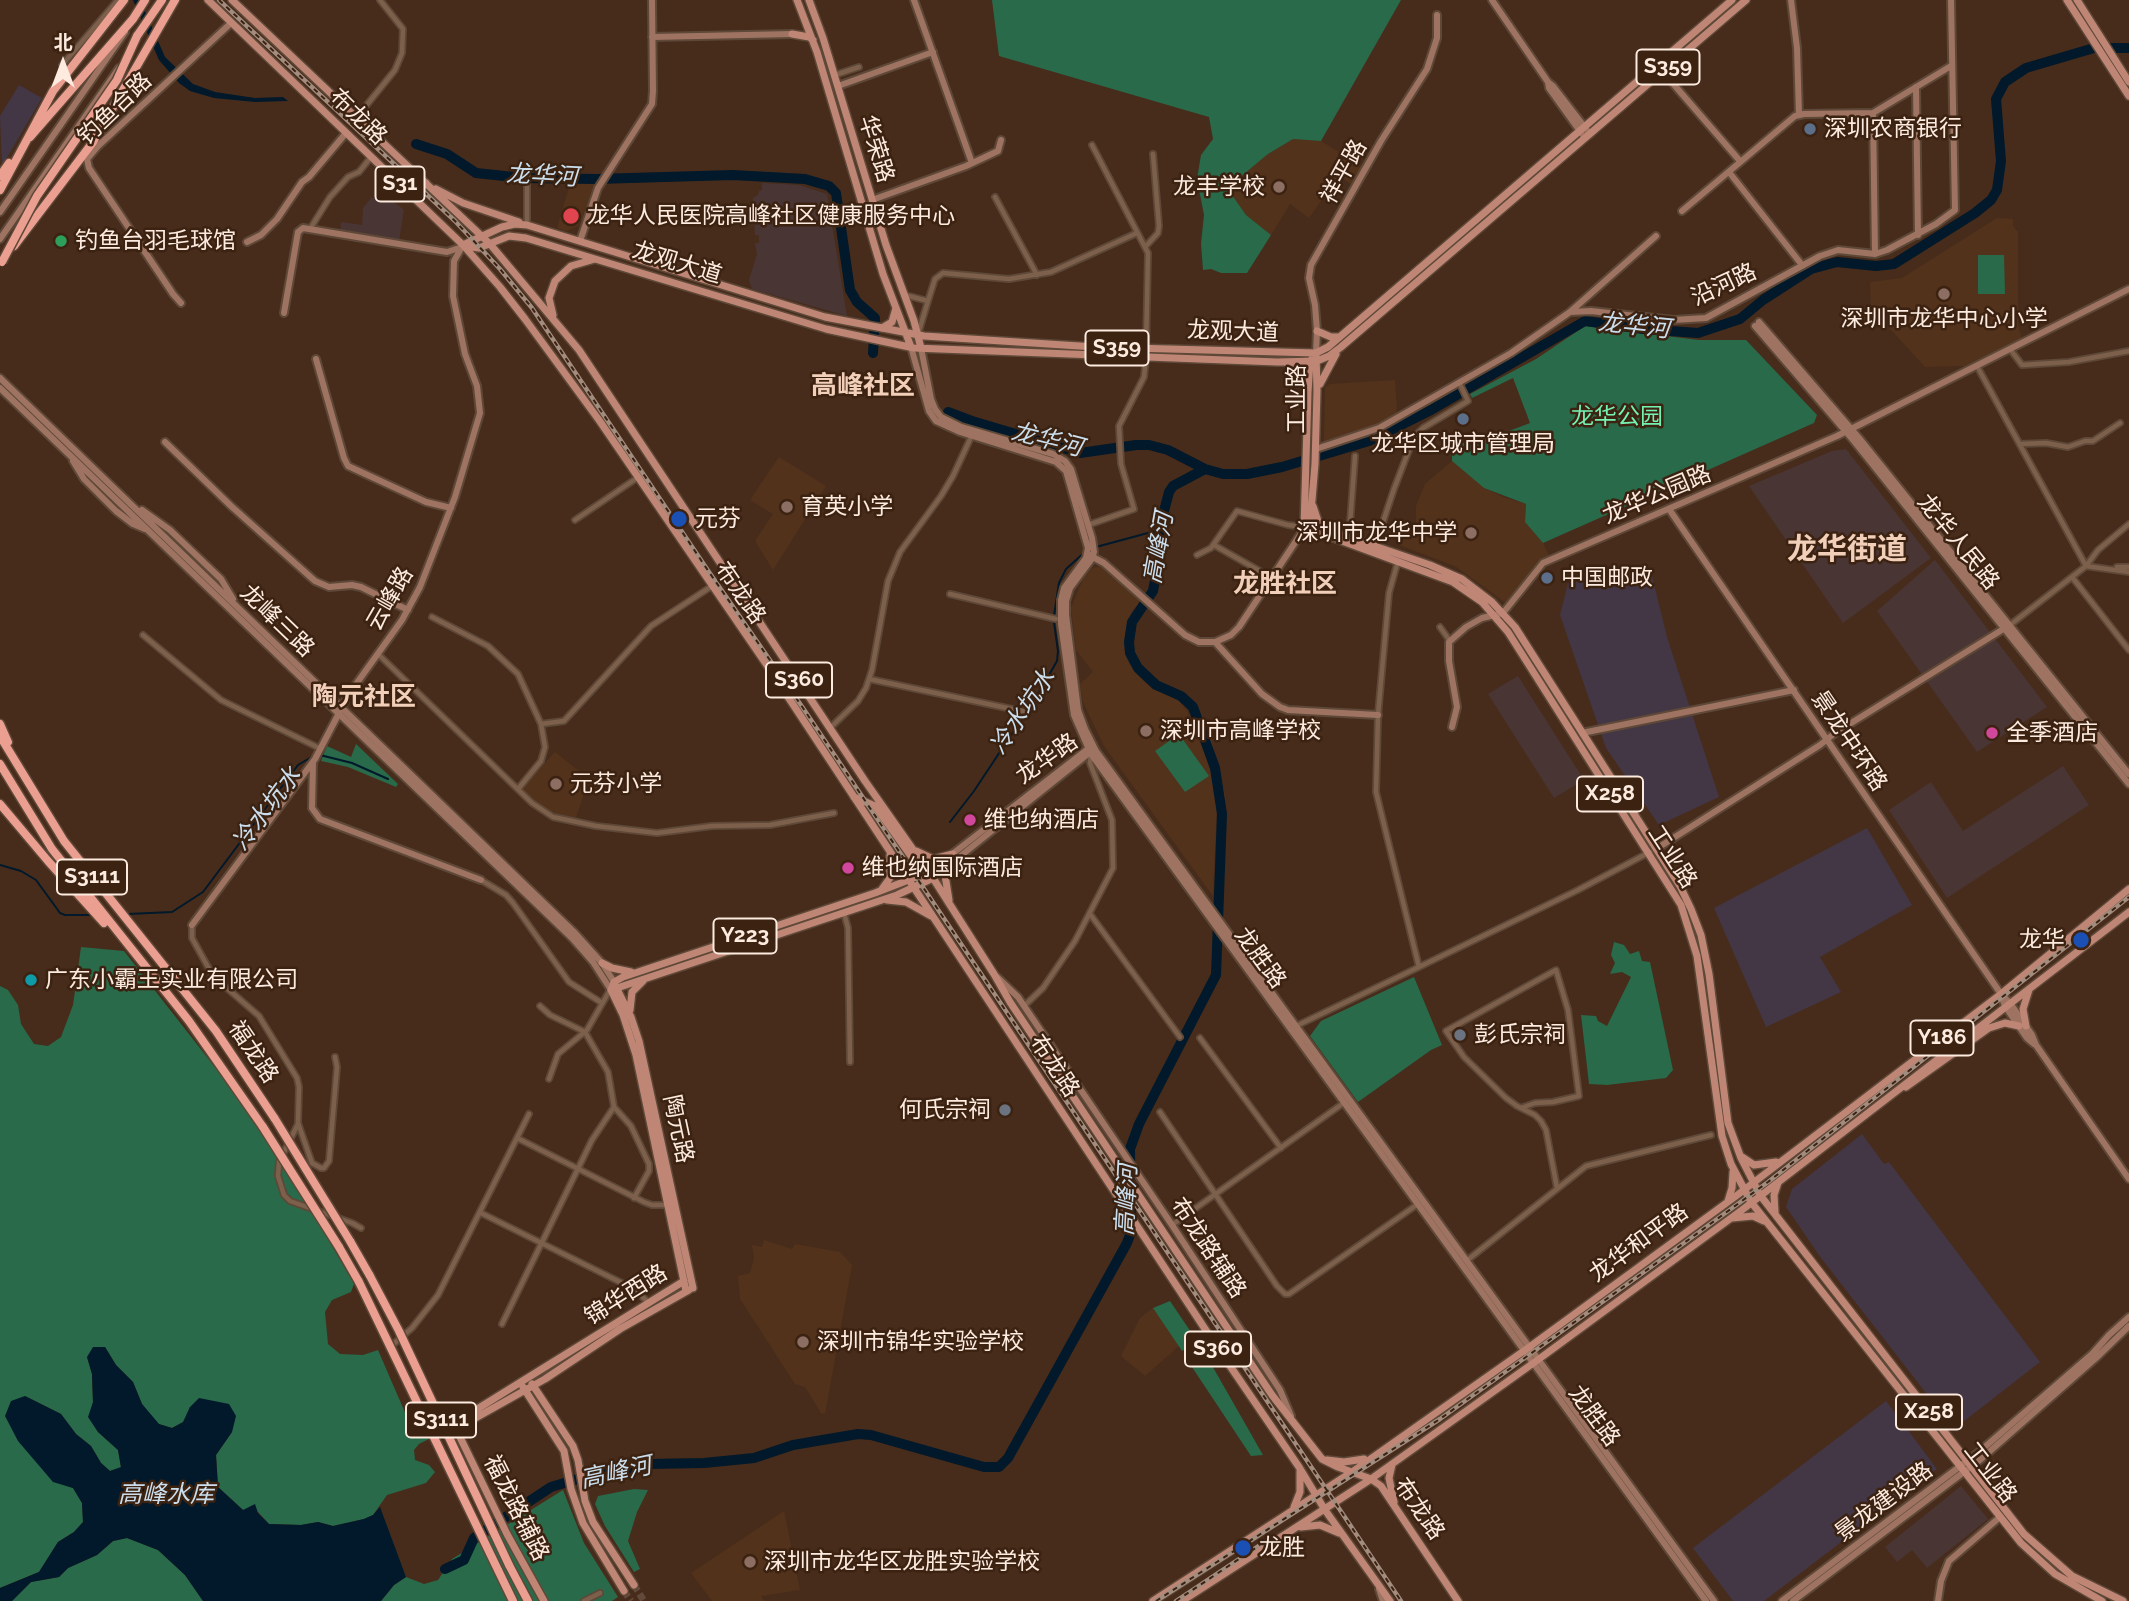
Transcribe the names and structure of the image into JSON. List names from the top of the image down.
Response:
{
  "streets": {
    "highway": ["S3111", "福龙路"],
    "main road": [
      "S359",
      "布龙路",
      "华荣路",
      "S31",
      "龙观大道",
      "工业路",
      "S360",
      "龙华路",
      "X258",
      "Y223",
      "Y186",
      "陶元路",
      "龙华和平路",
      "锦华西路",
      "福龙路辅路"
    ],
    "street": [
      "钓鱼合路",
      "祥平路",
      "沿河路",
      "龙华公园路",
      "龙华人民路",
      "云峰路",
      "龙峰三路",
      "景龙中环路",
      "龙胜路",
      "布龙路辅路",
      "景龙建设路"
    ]
  },
  "crossings": [
    ["S359", "祥平路"],
    ["S359", "龙观大道"],
    ["S359", "工业路"],
    ["钓鱼合路", "布龙路"],
    ["布龙路", "龙观大道"],
    ["布龙路", "云峰路"],
    ["布龙路", "S360"],
    ["布龙路", "龙华路"],
    ["布龙路", "龙华和平路"],
    ["布龙路", "布龙路辅路"],
    ["华荣路", "龙观大道"],
    ["祥平路", "龙观大道"],
    ["祥平路", "工业路"],
    ["龙观大道", "工业路"],
    ["龙观大道", "云峰路"],
    ["工业路", "龙华公园路"],
    ["工业路", "龙华和平路"],
    ["工业路", "景龙建设路"],
    ["龙华公园路", "龙华人民路"],
    ["龙华公园路", "景龙中环路"],
    ["云峰路", "龙峰三路"],
    ["龙峰三路", "龙华路"],
    ["龙峰三路", "陶元路"],
    ["S360", "龙华和平路"],
    ["S360", "布龙路辅路"],
    ["景龙中环路", "龙华和平路"],
    ["龙华路", "龙胜路"],
    ["龙华路", "陶元路"],
    ["S3111", "福龙路"],
    ["龙胜路", "龙华和平路"],
    ["陶元路", "锦华西路"],
    ["锦华西路", "福龙路辅路"]
  ],
  "districts": [
    "高峰社区",
    "龙华街道",
    "龙胜社区",
    "陶元社区"
  ],
  "water": [
    "龙华河",
    "高峰河",
    "冷水坑水",
    "高峰水库"
  ],
  "parks": ["龙华公园"],
  "places": [
    "深圳农商银行",
    "龙丰学校",
    "龙华人民医院高峰社区健康服务中心",
    "钓鱼台羽毛球馆",
    "深圳市龙华中心小学",
    "龙华区城市管理局",
    "育英小学",
    "元芬",
    "深圳市龙华中学",
    "中国邮政",
    "深圳市高峰学校",
    "全季酒店",
    "元芬小学",
    "维也纳酒店",
    "维也纳国际酒店",
    "龙华",
    "广东小霸王实业有限公司",
    "彭氏宗祠",
    "何氏宗祠",
    "深圳市锦华实验学校",
    "龙胜",
    "深圳市龙华区龙胜实验学校"
  ],
  "north": "top"
}
